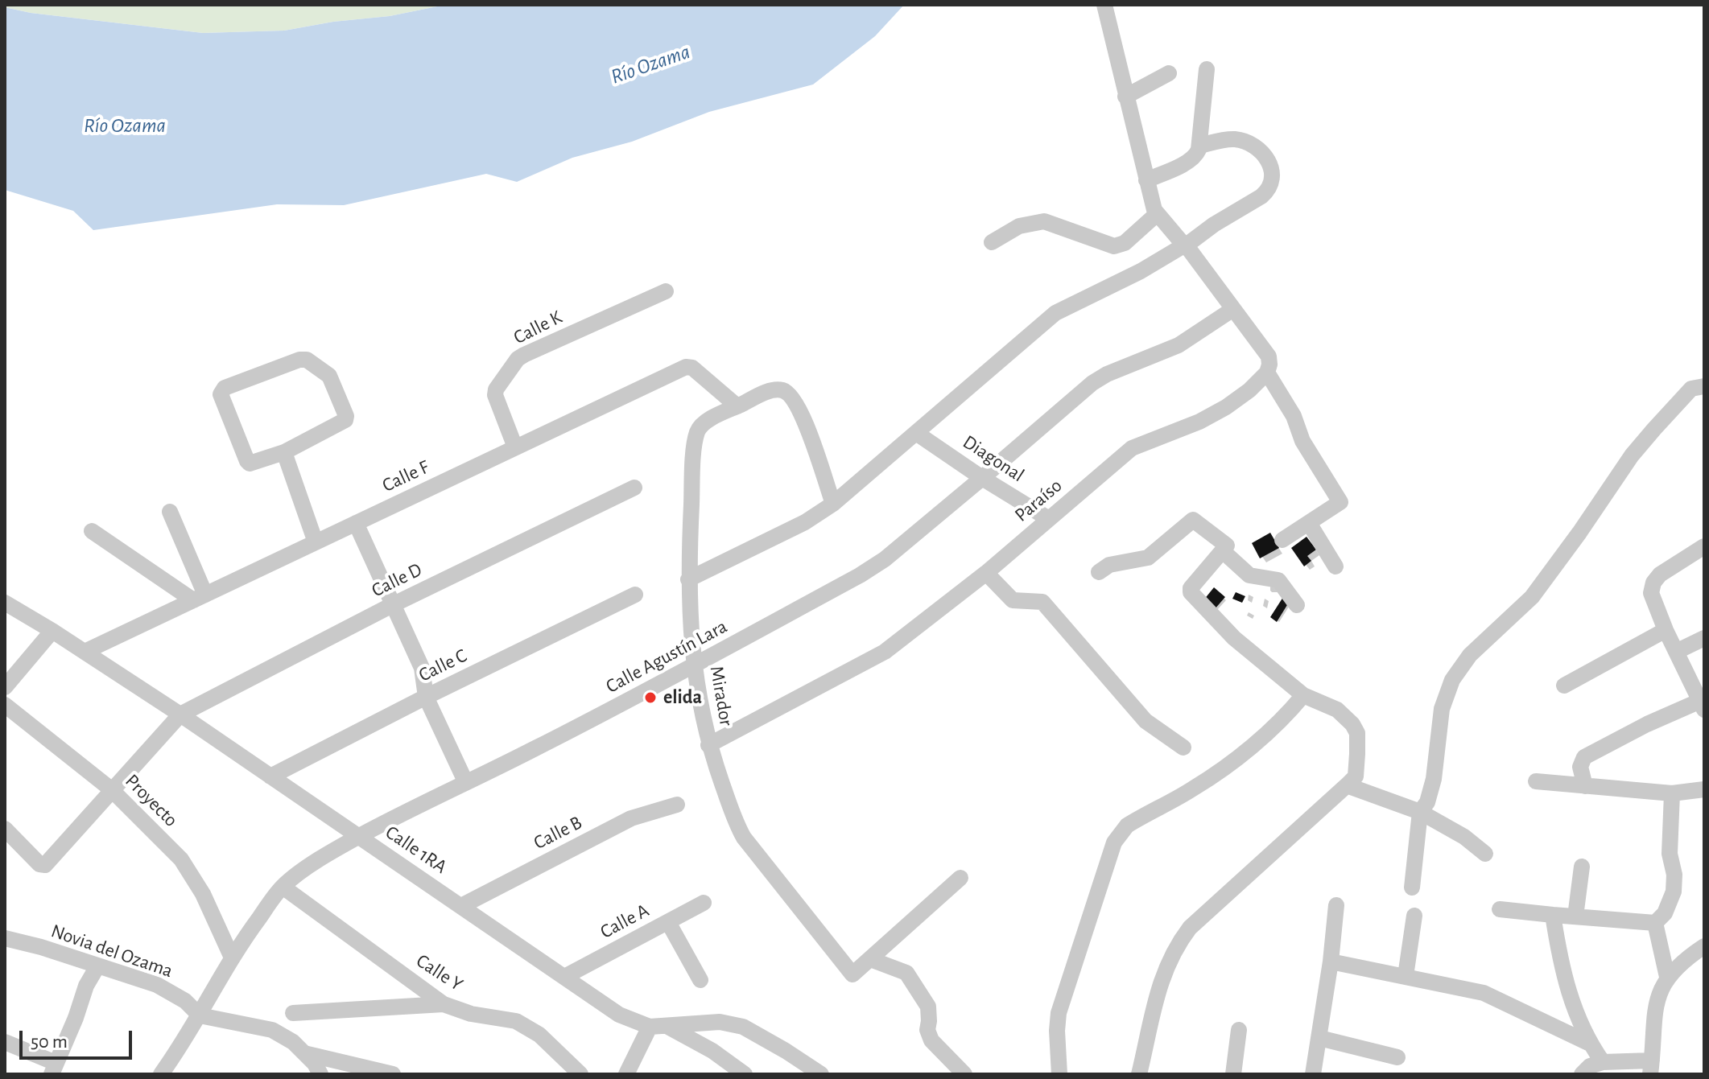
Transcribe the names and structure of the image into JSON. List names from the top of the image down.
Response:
{
  "streets": {
    "street": [
      "Calle K",
      "Diagonal",
      "Calle F",
      "Paraíso",
      "Calle D",
      "Calle Agustín Lara",
      "Calle C",
      "Mirador",
      "Proyecto",
      "Calle B",
      "Calle 1RA",
      "Calle A",
      "Novia del Ozama",
      "Calle Y"
    ]
  },
  "crossings": [
    ["Calle K", "Calle F"],
    ["Diagonal", "Paraíso"],
    ["Diagonal", "Calle Agustín Lara"],
    ["Calle F", "Mirador"],
    ["Calle F", "Calle 1RA"],
    ["Paraíso", "Mirador"],
    ["Calle D", "Proyecto"],
    ["Calle D", "Calle 1RA"],
    ["Calle Agustín Lara", "Mirador"],
    ["Calle Agustín Lara", "Proyecto"],
    ["Calle Agustín Lara", "Calle 1RA"],
    ["Calle Agustín Lara", "Novia del Ozama"],
    ["Calle Agustín Lara", "Calle Y"],
    ["Calle C", "Calle 1RA"],
    ["Calle B", "Calle 1RA"],
    ["Calle 1RA", "Calle A"]
  ],
  "water": ["Río Ozama"],
  "places": ["elida"],
  "scale_bar": "50 m"
}
